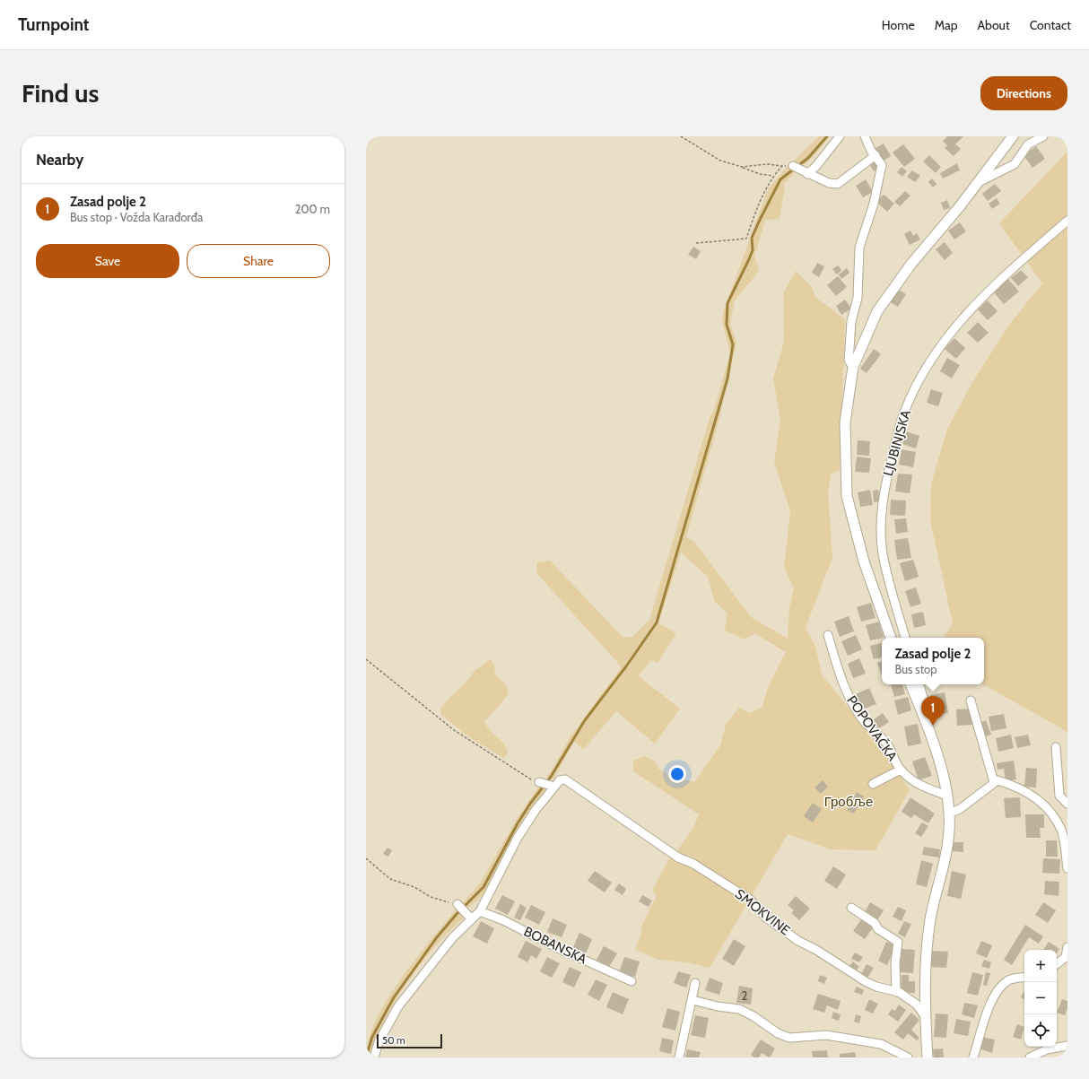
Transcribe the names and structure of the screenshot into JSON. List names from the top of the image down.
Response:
{
  "streets": {
    "street": [
      "LJUBINJSKA",
      "POPOVAČKA",
      "SMOKVINE",
      "BOBANSKA"
    ]
  },
  "parks": ["Гробље"],
  "house_numbers": ["2"],
  "scale_bar": "50 m",
  "page": {
    "header": "Turnpoint",
    "nav": [
      "Home",
      "Map",
      "About",
      "Contact"
    ],
    "buttons": [
      "Directions",
      ["Save", "Share"]
    ],
    "title": "Find us",
    "heading": "Nearby",
    "list": [
      {
        "mark": "1",
        "name": "Zasad polje 2",
        "note": "Bus stop · Vožda Karađorđa",
        "value": "200 m"
      }
    ],
    "popup": ["Zasad polje 2", "Bus stop"],
    "pins": "1",
    "map_buttons": ["+", "−"],
    "scale": "50 m"
  }
}
